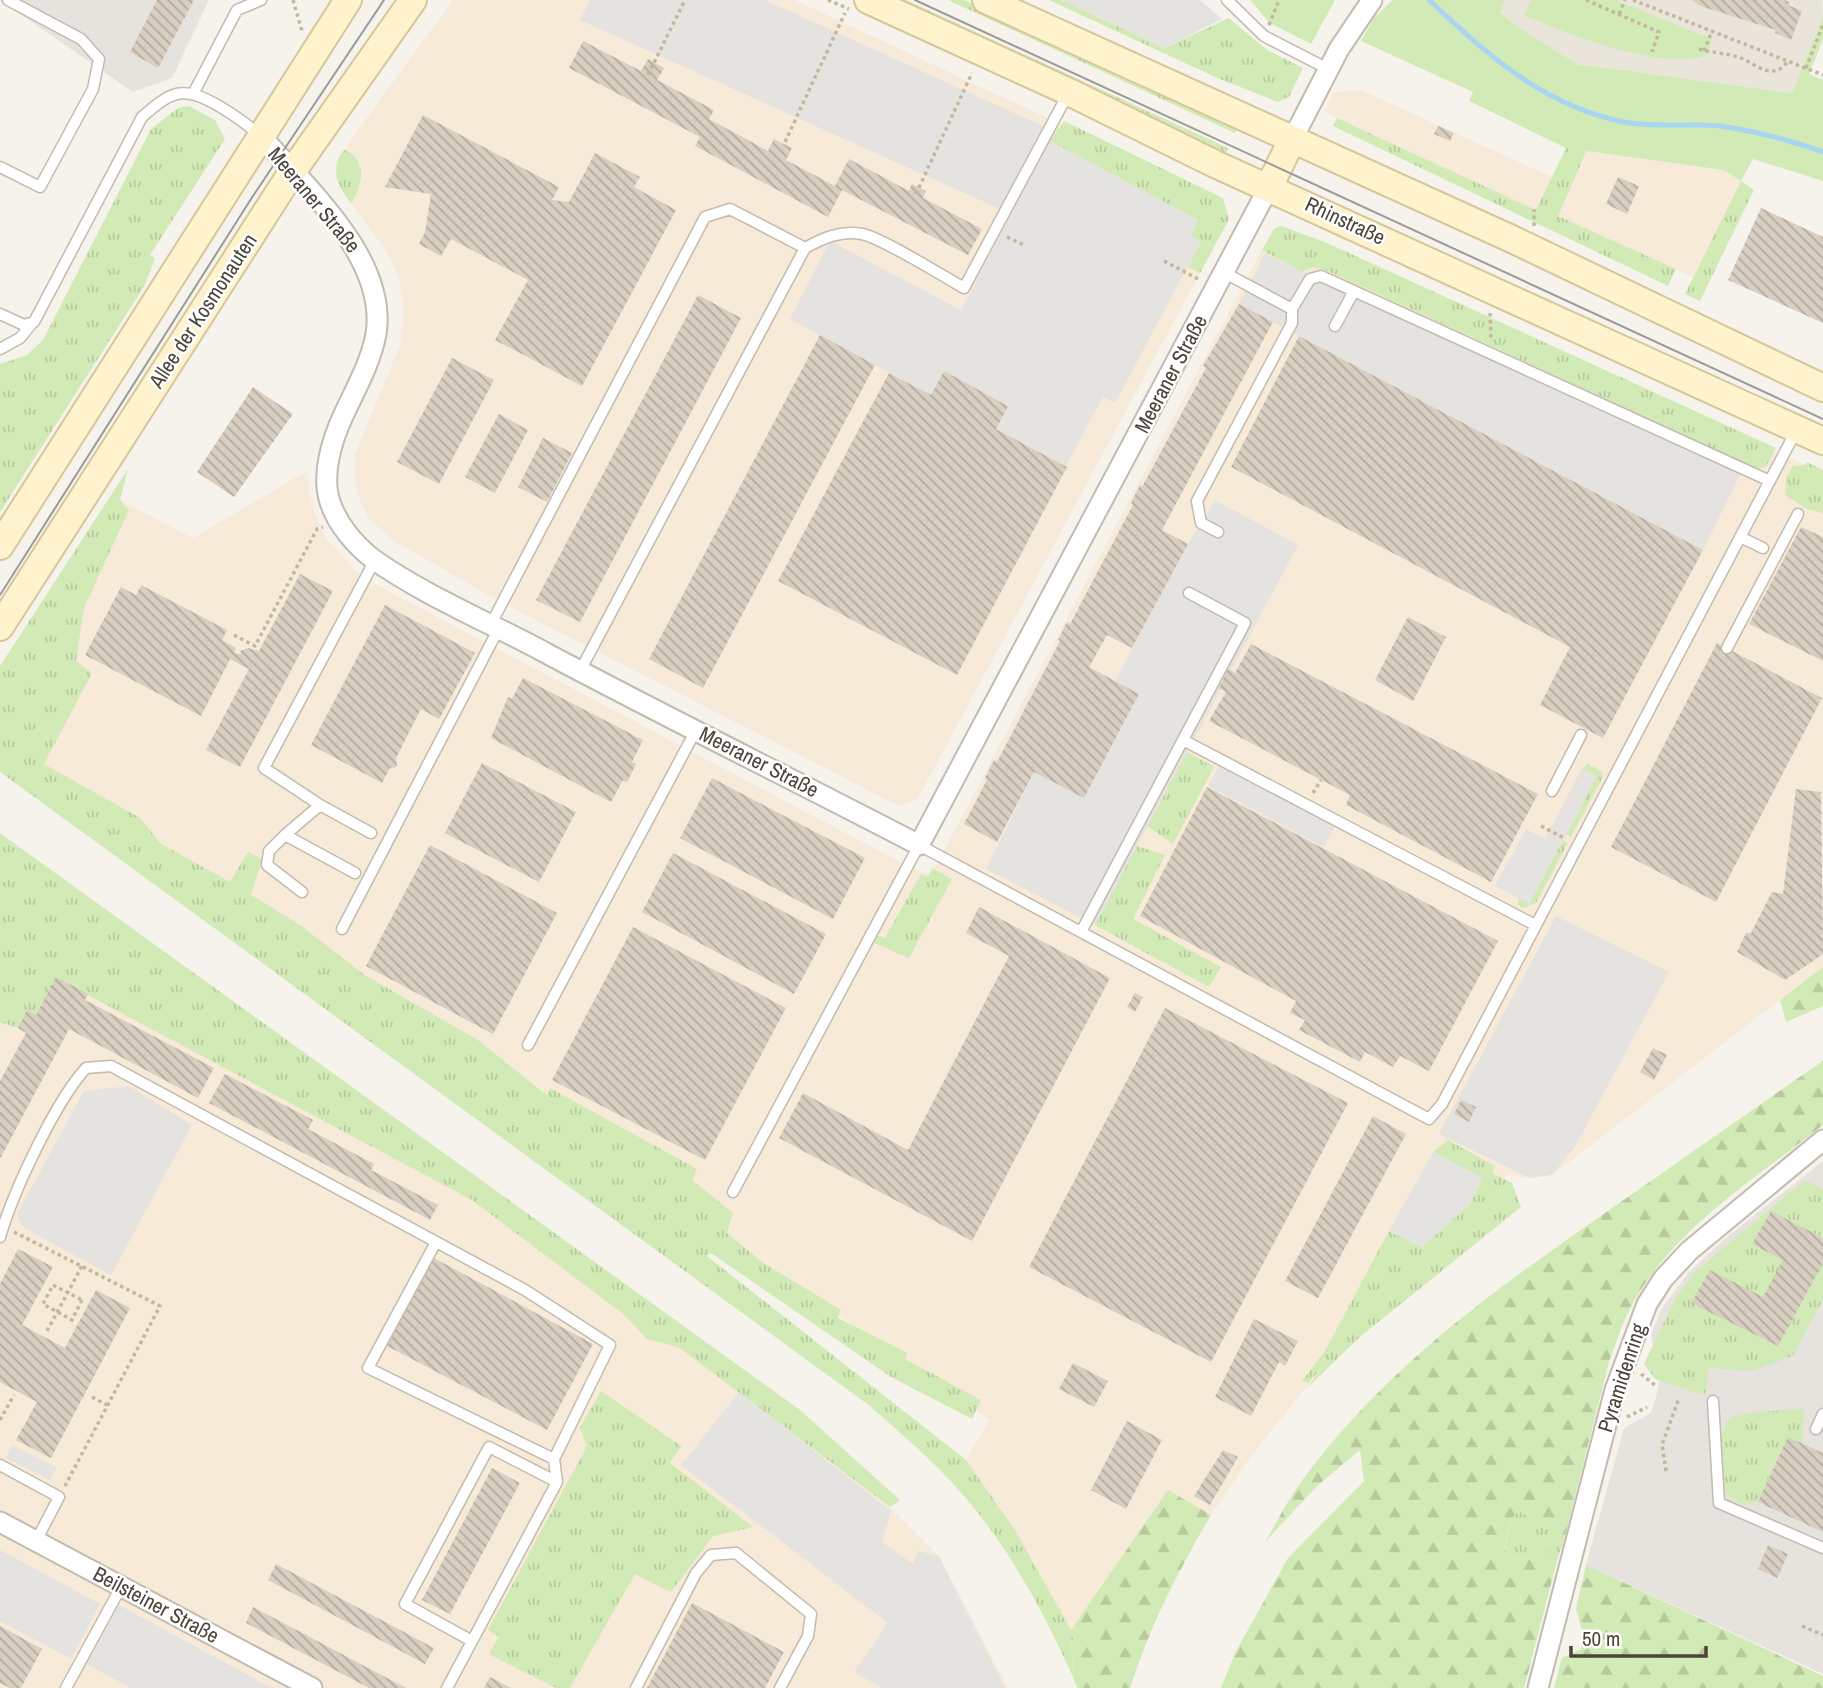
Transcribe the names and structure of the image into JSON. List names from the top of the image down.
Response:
{
  "streets": {
    "main road": ["Rhinstraße", "Allee der Kosmonauten"],
    "street": ["Meeraner Straße", "Pyramidenring", "Beilsteiner Straße"]
  },
  "crossings": [
    ["Meeraner Straße", "Rhinstraße"],
    ["Meeraner Straße", "Allee der Kosmonauten"]
  ],
  "scale_bar": "50 m"
}
